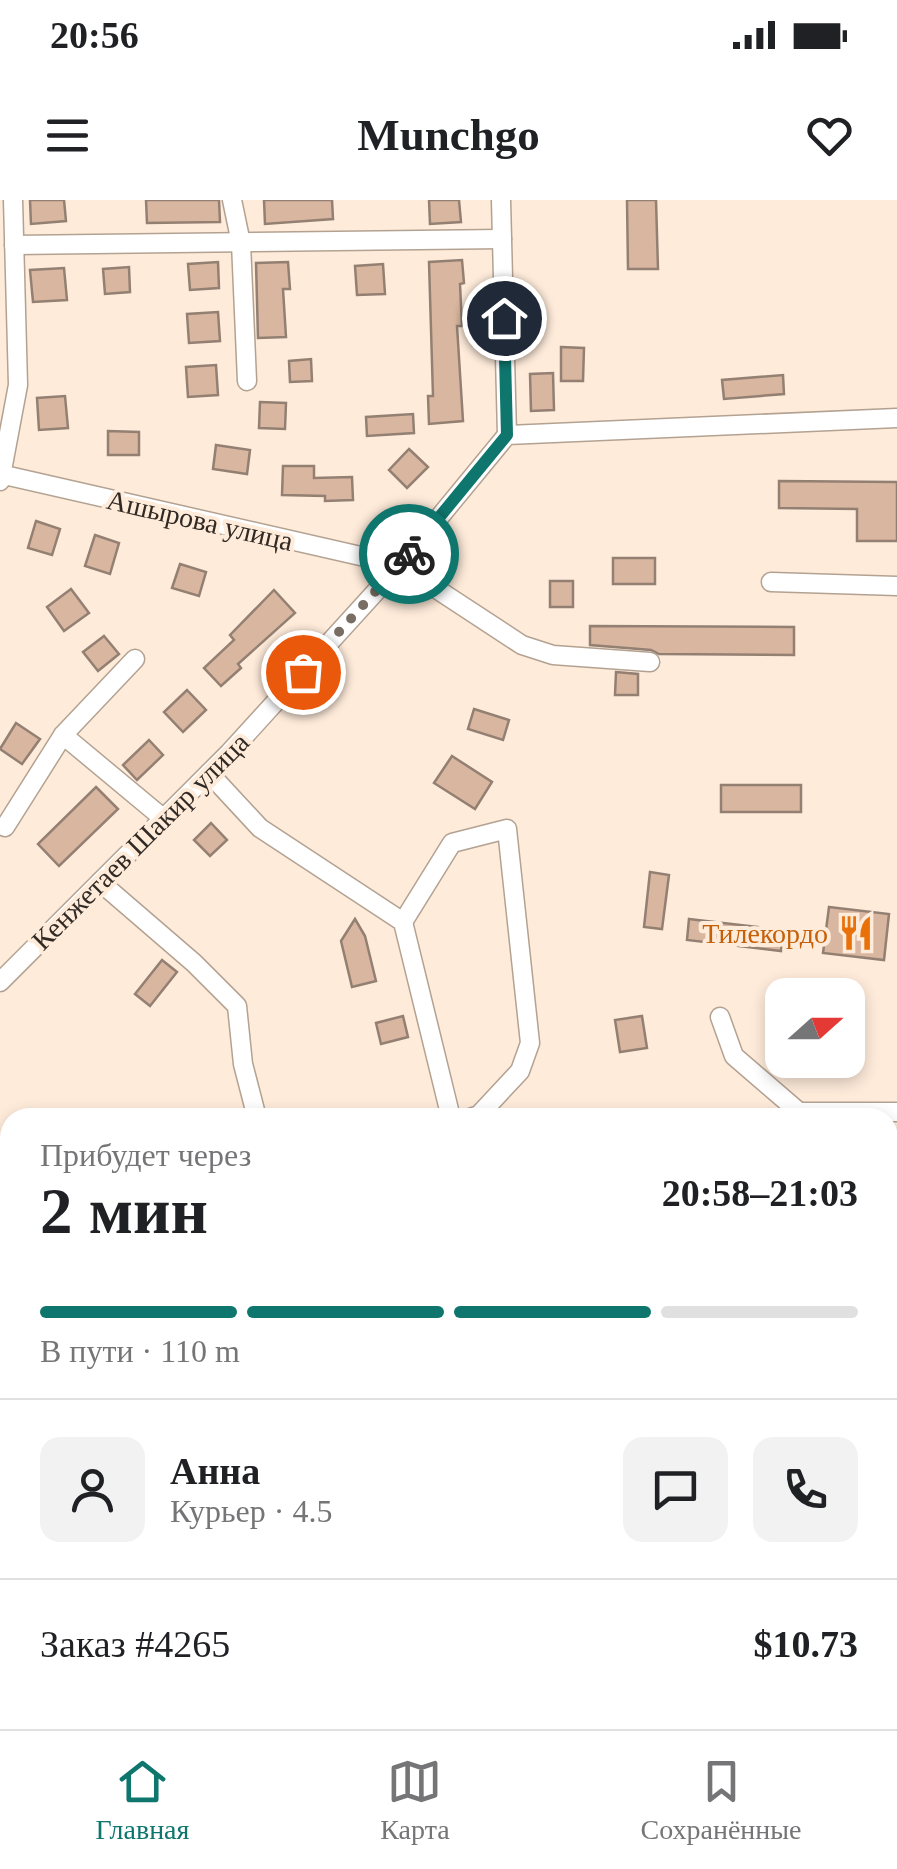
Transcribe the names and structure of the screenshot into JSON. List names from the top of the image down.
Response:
{
  "streets": {
    "street": ["Ашырова улица", "Кенжетаев Шакир улица"]
  },
  "crossings": [
    ["Ашырова улица", "Кенжетаев Шакир улица"]
  ],
  "places": {
    "restaurant": ["Тилекордо"]
  },
  "north": "right",
  "page": {
    "status": "20:56",
    "header": "Munchgo",
    "heading": ["2 мин", "Прибудет через", "20:58–21:03"],
    "panel": [
      "Анна",
      "Курьер · 4.5",
      "Заказ #4265",
      "$10.73"
    ],
    "bar": "В пути · 110 m",
    "tabs": ["Главная", "Карта", "Сохранённые"]
  }
}
